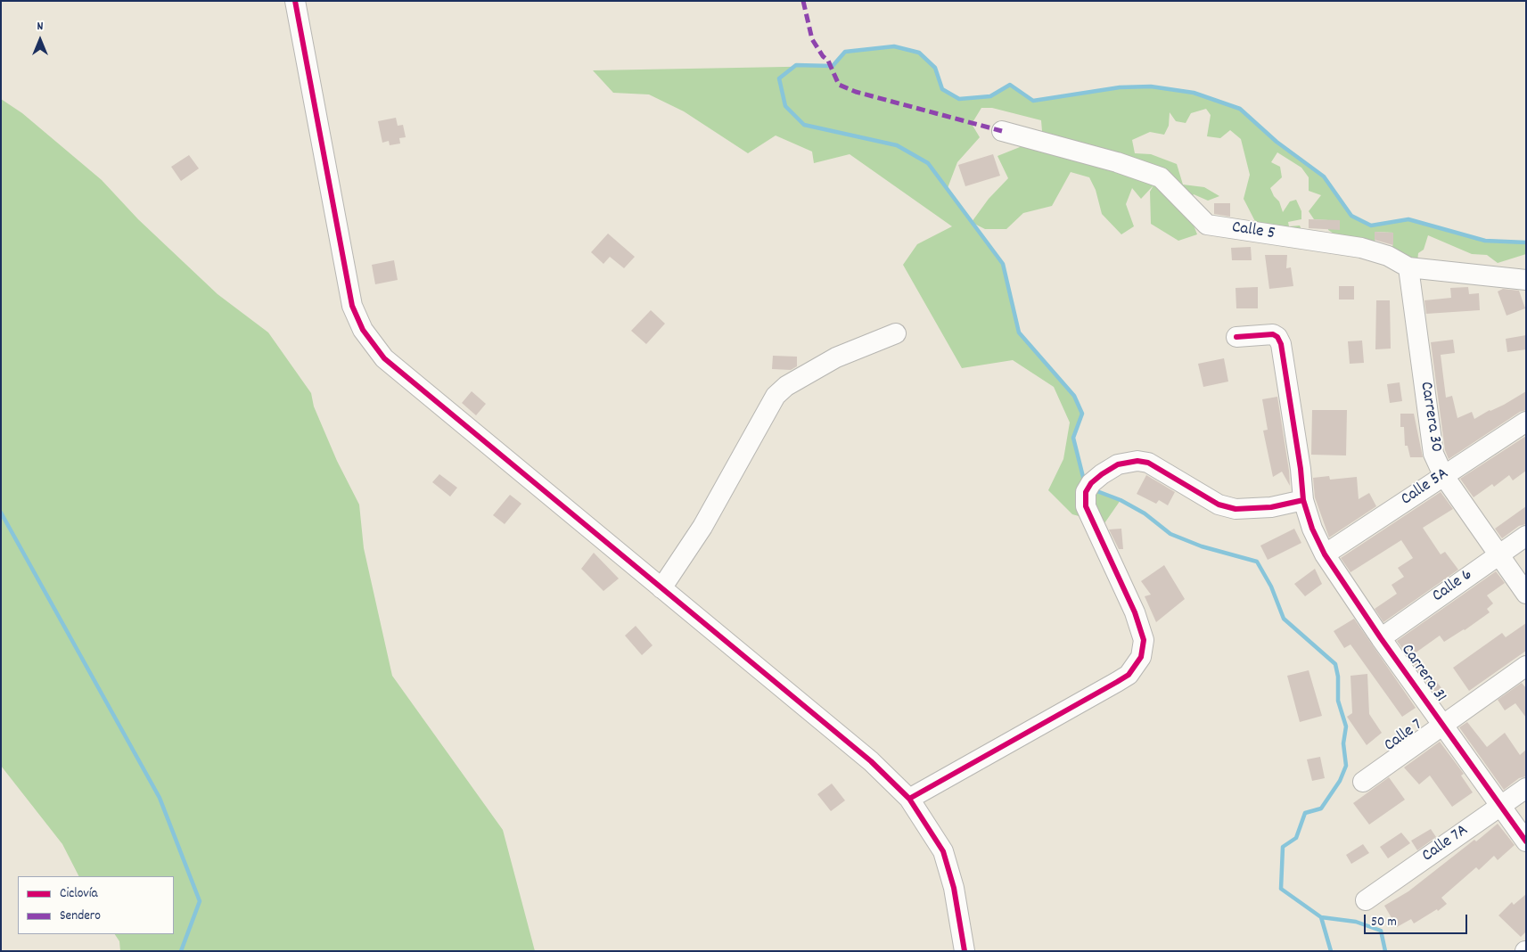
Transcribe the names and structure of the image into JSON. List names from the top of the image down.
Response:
{
  "streets": {
    "street": [
      "Calle 5",
      "Carrera 30",
      "Calle 5A",
      "Calle 6",
      "Carrera 31",
      "Calle 7",
      "Calle 7A"
    ]
  },
  "crossings": [
    ["Calle 5", "Carrera 30"],
    ["Carrera 30", "Calle 5A"],
    ["Carrera 30", "Calle 6"],
    ["Calle 5A", "Carrera 31"],
    ["Calle 6", "Carrera 31"],
    ["Carrera 31", "Calle 7"],
    ["Carrera 31", "Calle 7A"]
  ],
  "legend": ["Ciclovía", "Sendero"],
  "scale_bar": "50 m",
  "north": "top"
}
